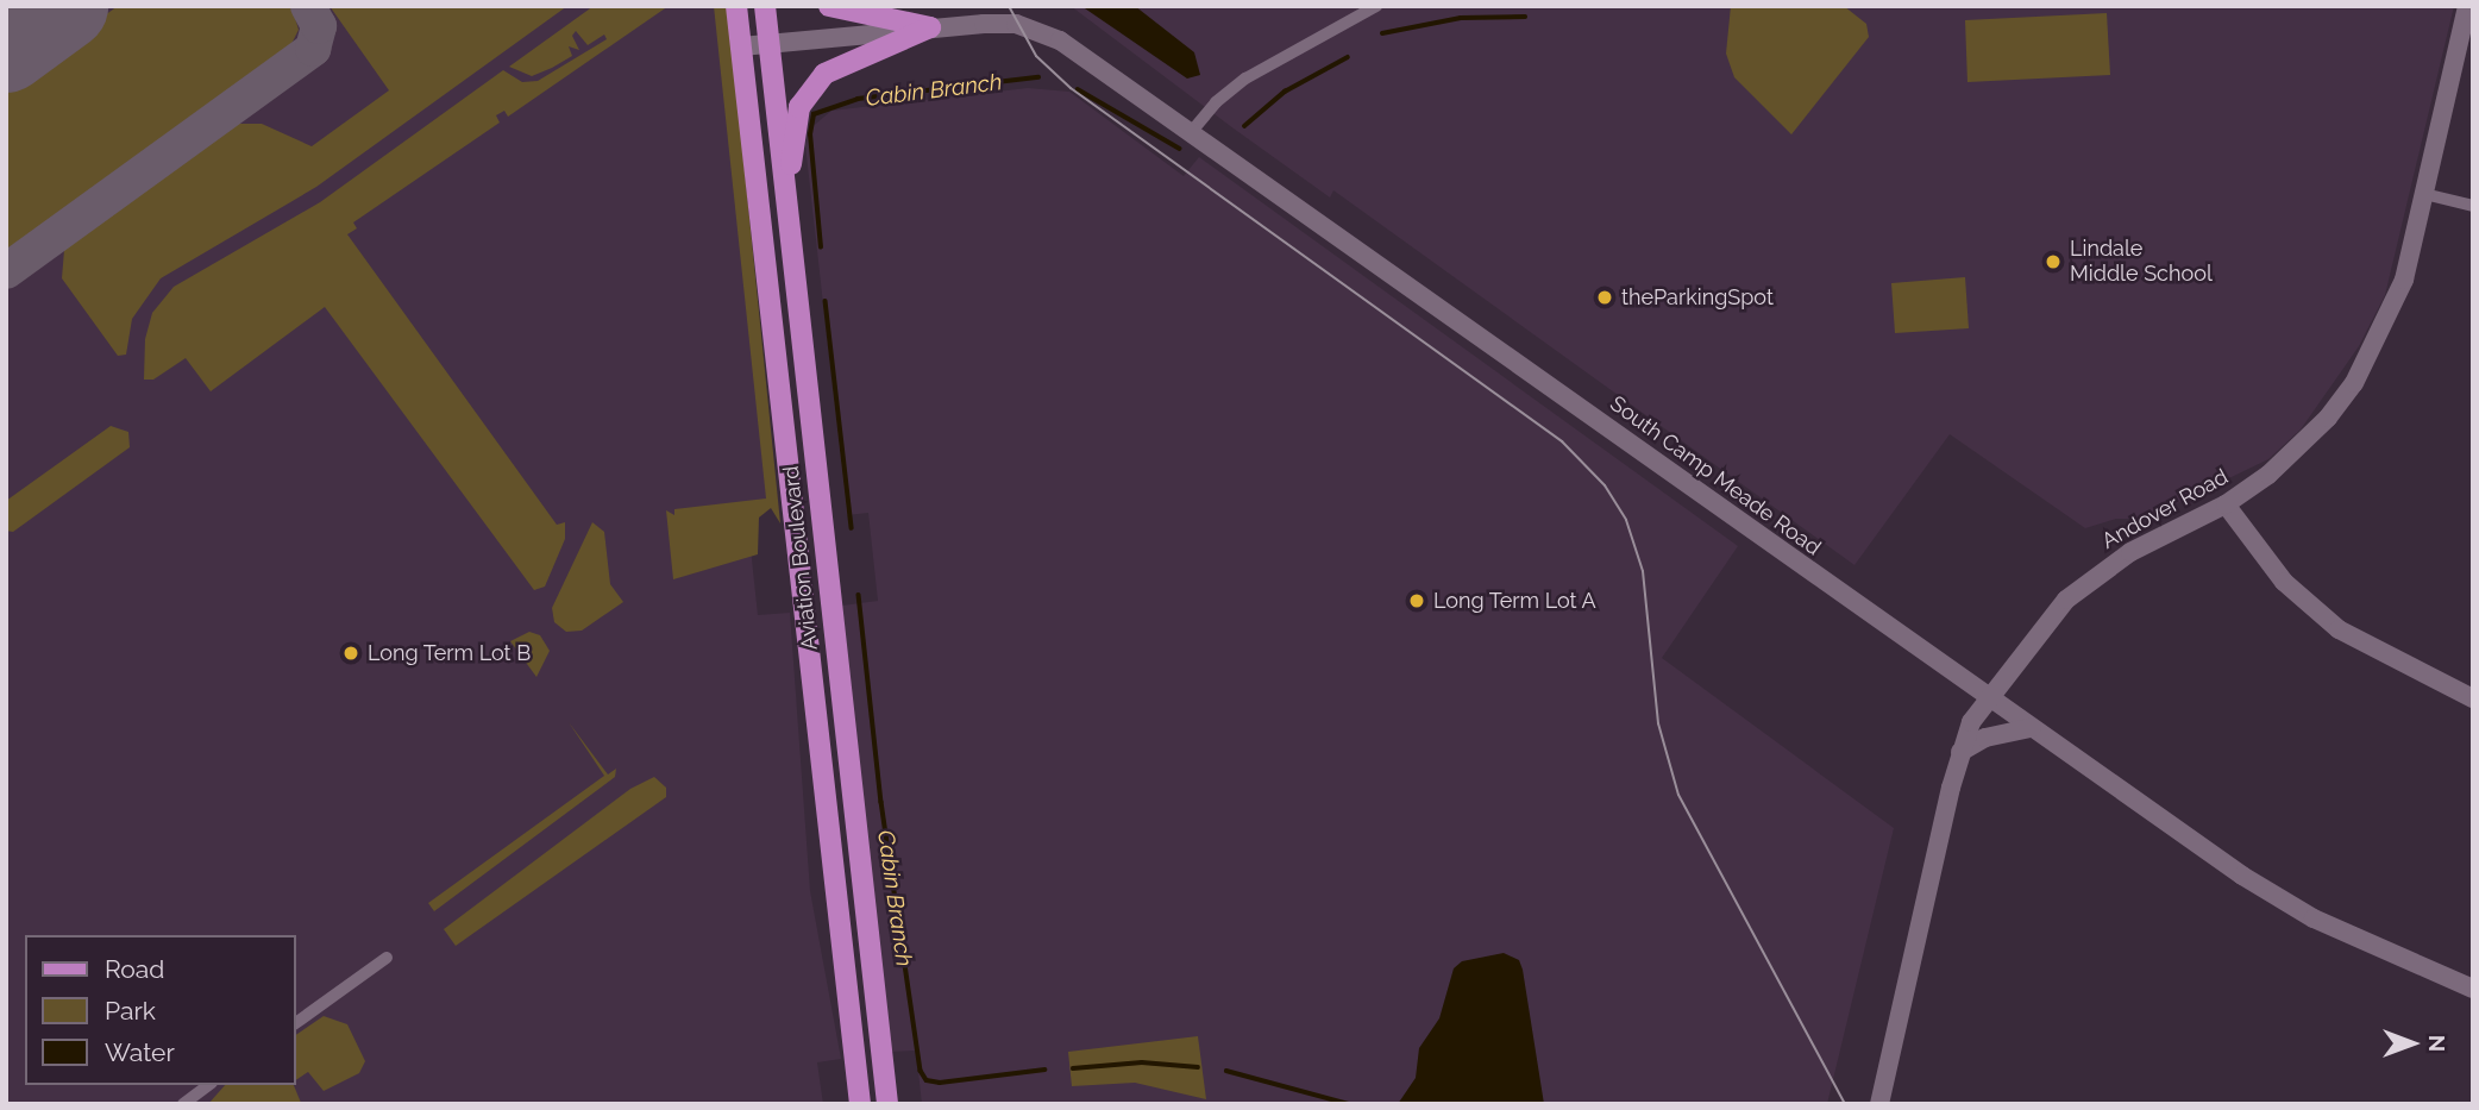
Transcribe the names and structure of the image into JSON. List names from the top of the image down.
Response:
{
  "streets": {
    "main road": ["South Camp Meade Road", "Andover Road", "Aviation Boulevard"]
  },
  "crossings": [
    ["South Camp Meade Road", "Andover Road"],
    ["South Camp Meade Road", "Aviation Boulevard"]
  ],
  "water": ["Cabin Branch"],
  "places": [
    "Lindale Middle School",
    "theParkingSpot",
    "Long Term Lot A",
    "Long Term Lot B"
  ],
  "legend": ["Road", "Park", "Water"],
  "north": "right"
}
